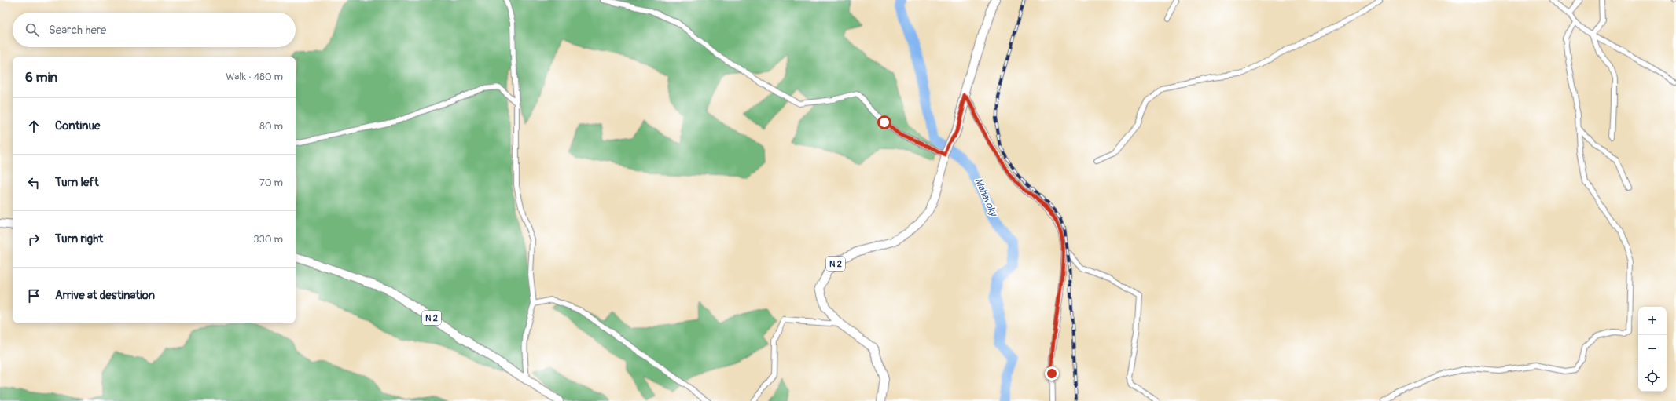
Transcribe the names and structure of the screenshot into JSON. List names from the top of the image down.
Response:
{
  "streets": {
    "main road": ["N 2"]
  },
  "water": ["Mahavoky"],
  "page": {
    "search": "Search here",
    "heading": ["6 min", "Walk · 480 m"],
    "list": [
      ["Continue", "80 m"],
      ["Turn left", "70 m"],
      ["Turn right", "330 m"],
      "Arrive at destination"
    ],
    "map_buttons": ["+", "−"]
  }
}
